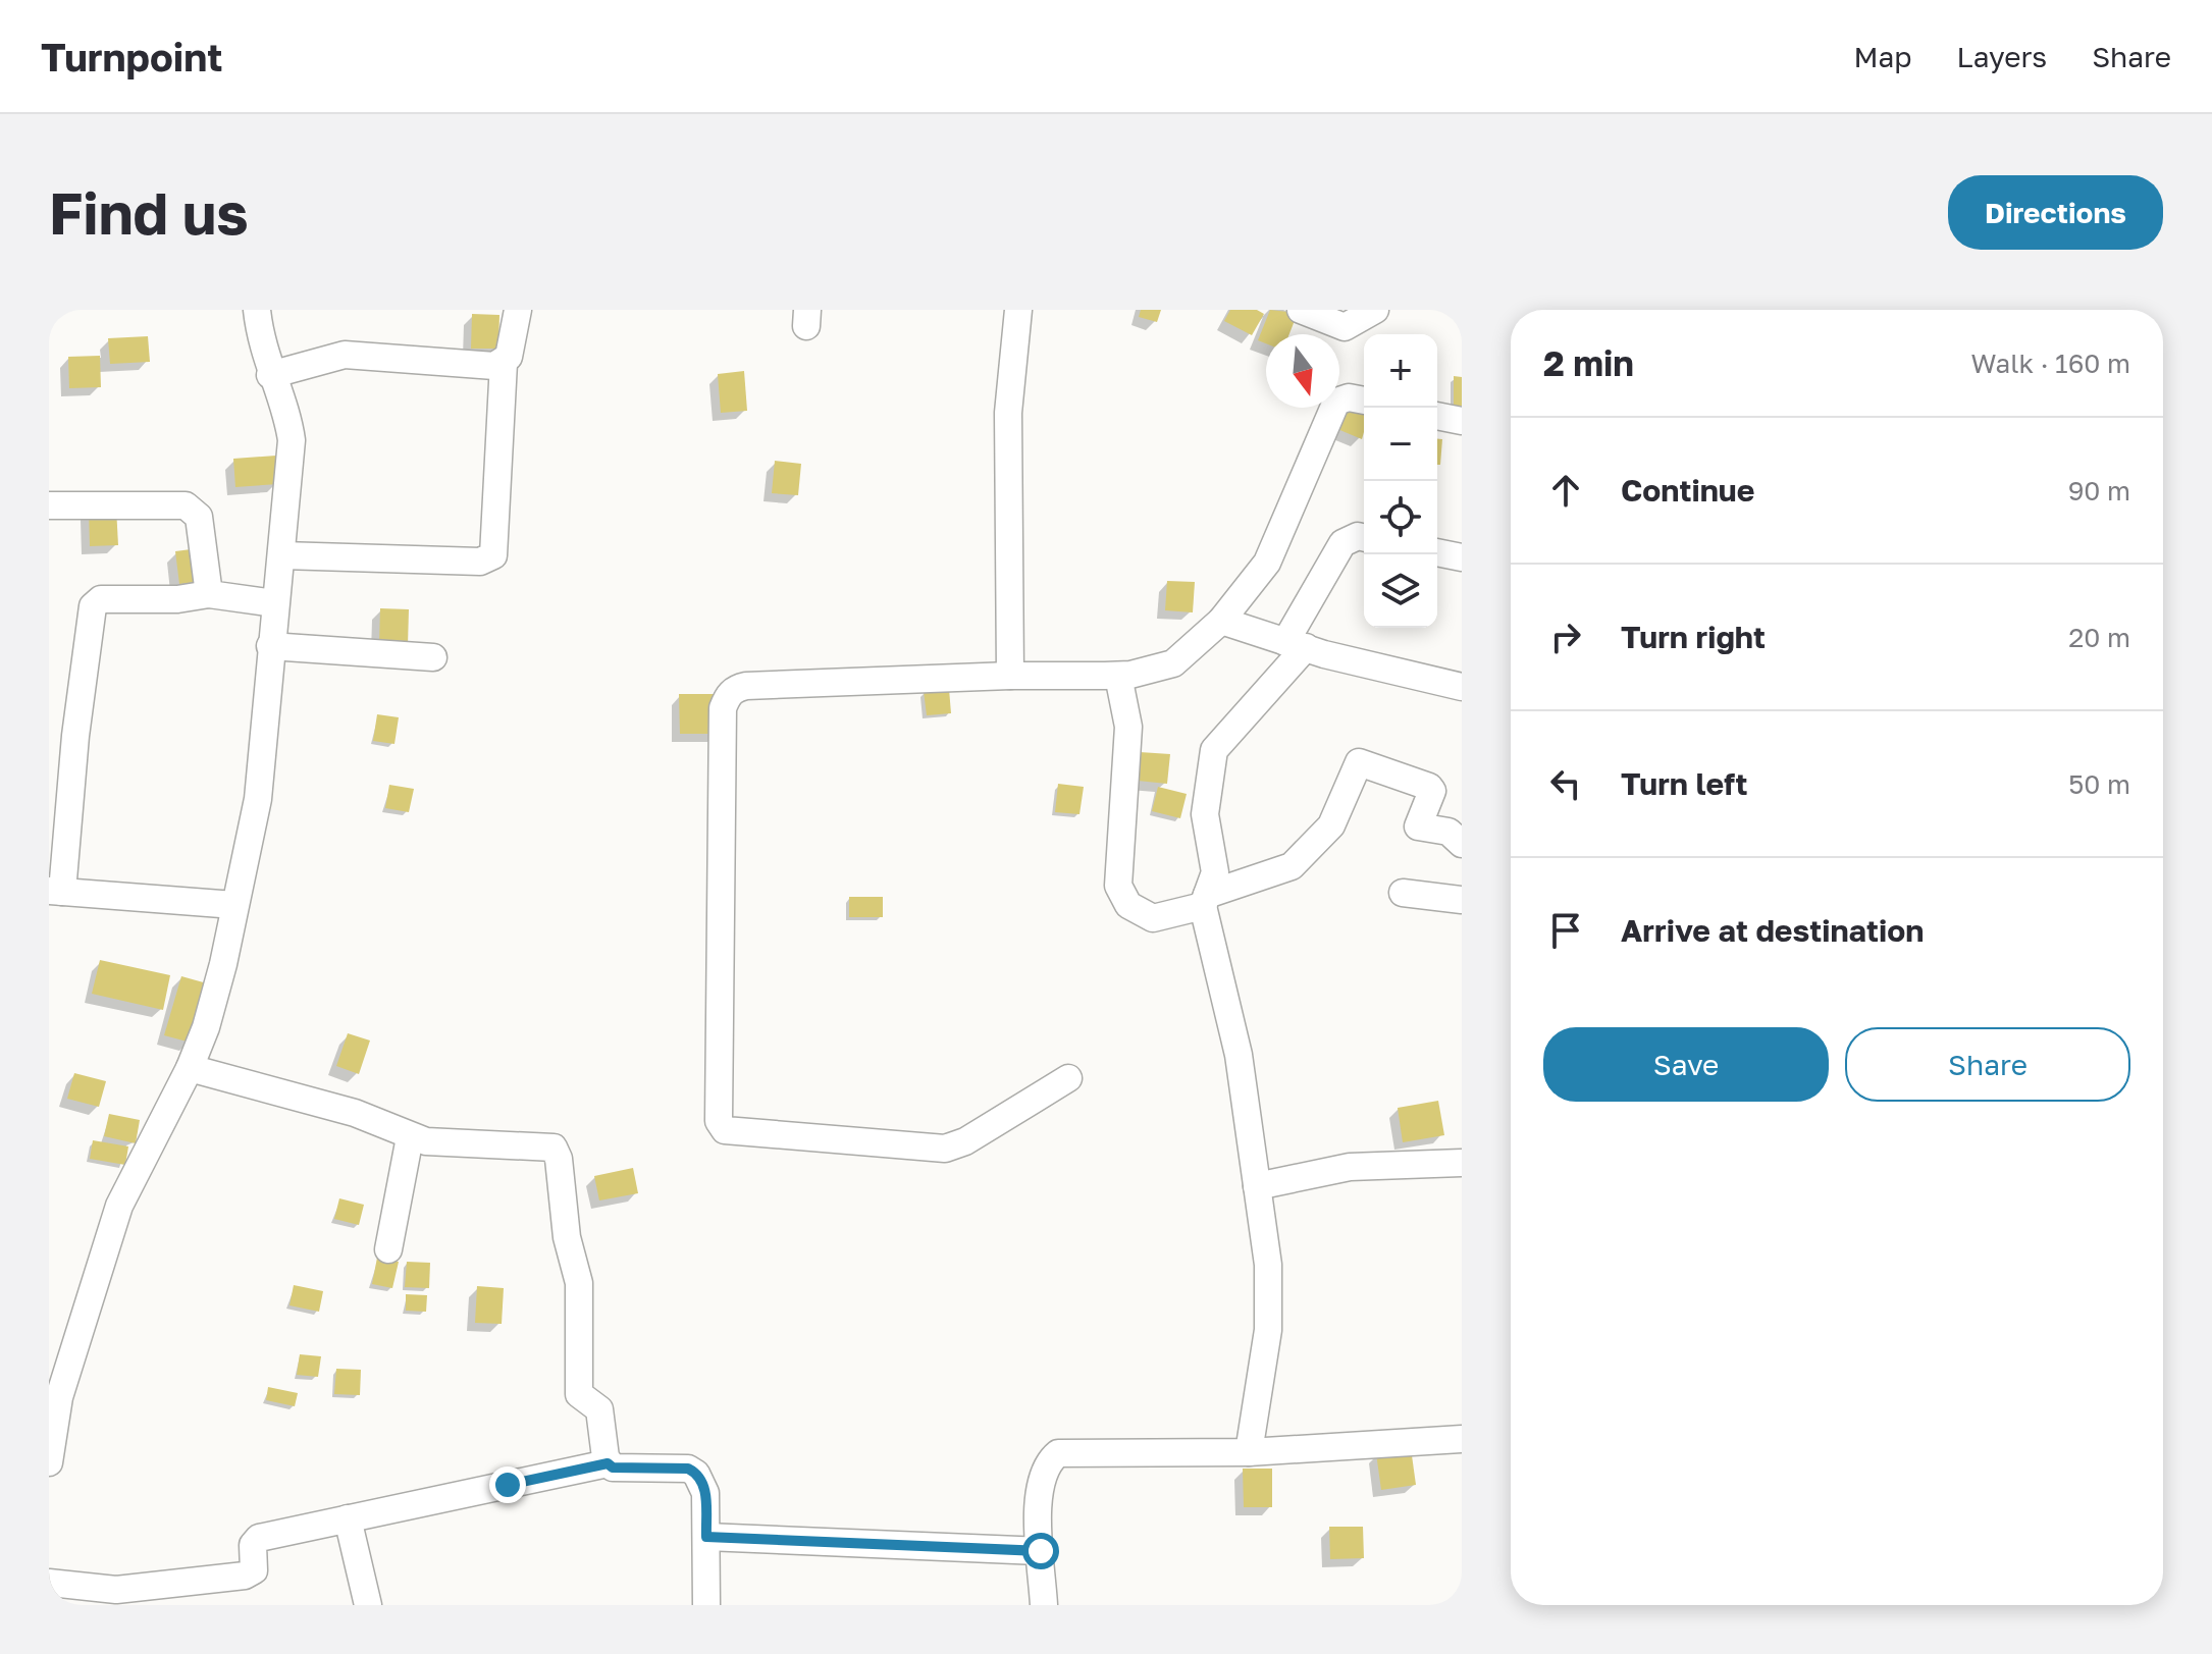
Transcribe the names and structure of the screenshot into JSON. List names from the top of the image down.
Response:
{
  "north": "bottom",
  "page": {
    "header": "Turnpoint",
    "nav": ["Map", "Layers", "Share"],
    "buttons": [
      "Directions",
      ["Save", "Share"]
    ],
    "title": "Find us",
    "heading": ["2 min", "Walk · 160 m"],
    "map_buttons": ["+", "−"],
    "list": [
      ["Continue", "90 m"],
      ["Turn right", "20 m"],
      ["Turn left", "50 m"],
      "Arrive at destination"
    ]
  }
}
